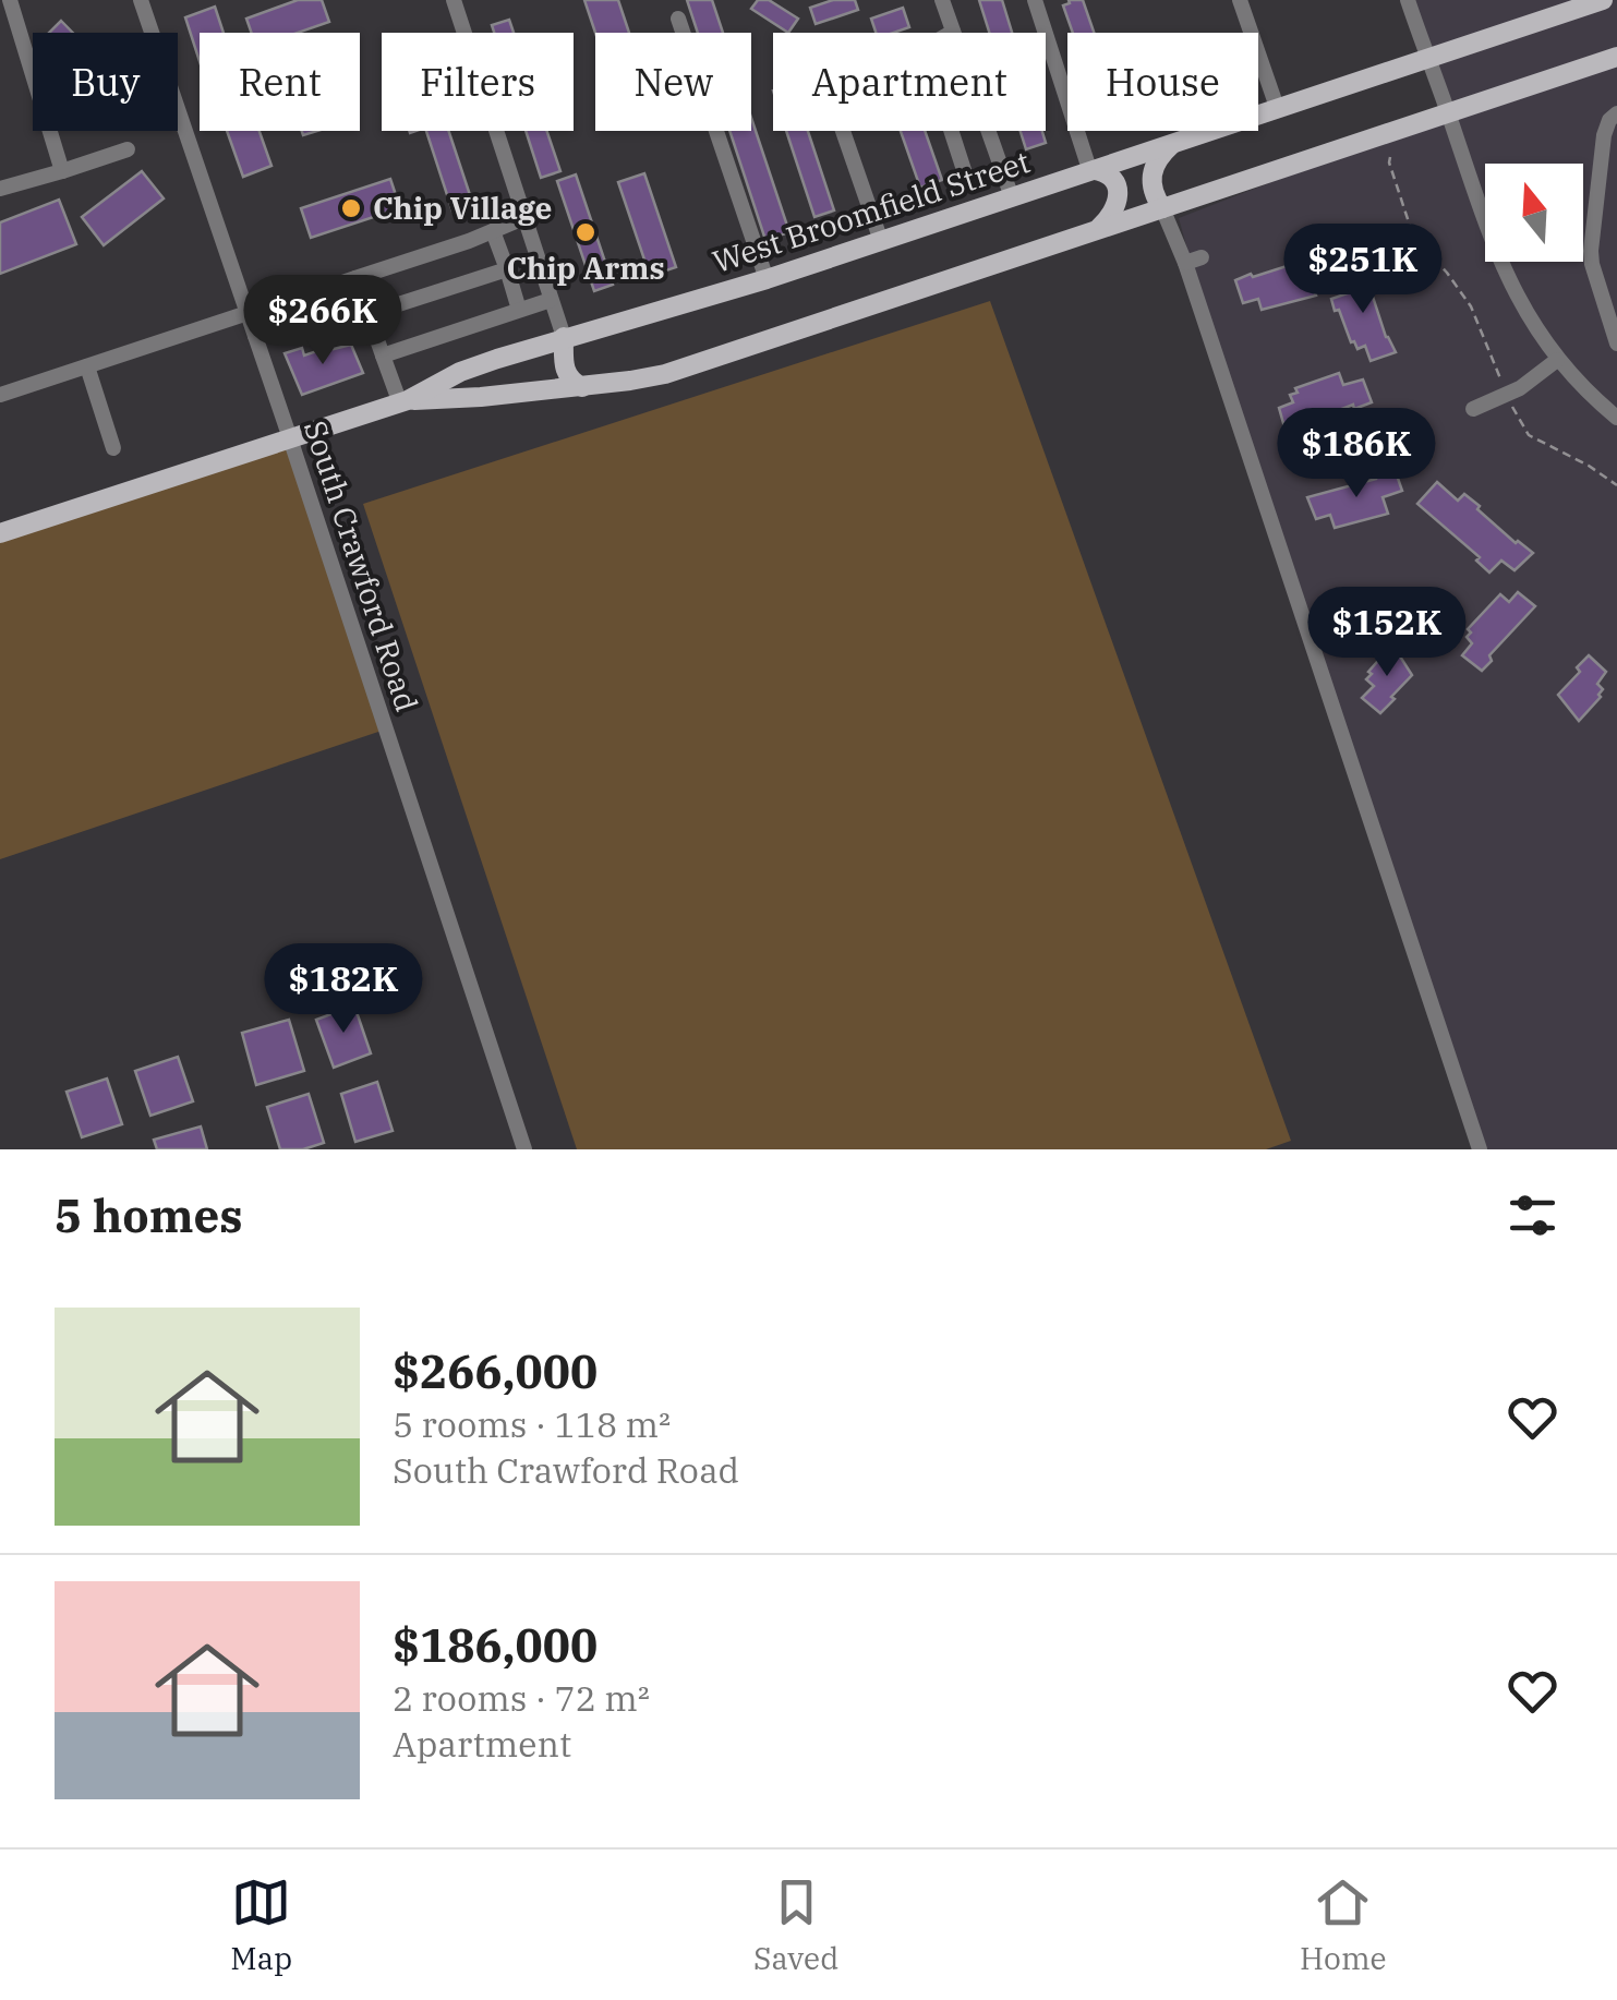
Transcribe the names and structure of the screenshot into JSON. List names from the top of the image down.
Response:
{
  "streets": {
    "main road": ["West Broomfield Street"],
    "street": ["South Crawford Road"]
  },
  "crossings": [
    ["West Broomfield Street", "South Crawford Road"]
  ],
  "places": ["Chip Village", "Chip Arms"],
  "north": "top",
  "page": {
    "chip": [
      "Buy",
      "Rent",
      "Filters",
      "New",
      "Apartment",
      "House"
    ],
    "price": [
      "$251K",
      "$266K",
      "$186K",
      "$152K",
      "$182K"
    ],
    "heading": "5 homes",
    "list": [
      {
        "name": "$266,000",
        "note": "5 rooms · 118 m² · South Crawford Road"
      },
      {
        "name": "$186,000",
        "note": "2 rooms · 72 m² · Apartment"
      }
    ],
    "tabs": ["Map", "Saved", "Home"]
  }
}
